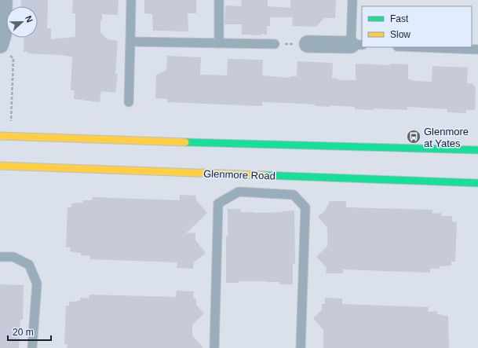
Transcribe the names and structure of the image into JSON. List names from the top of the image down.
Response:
{
  "streets": {
    "main road": ["Glenmore Road"]
  },
  "places": {
    "bus stop": ["Glenmore at Yates"]
  },
  "legend": ["Fast", "Slow"],
  "scale_bar": "20 m",
  "north": "right"
}
